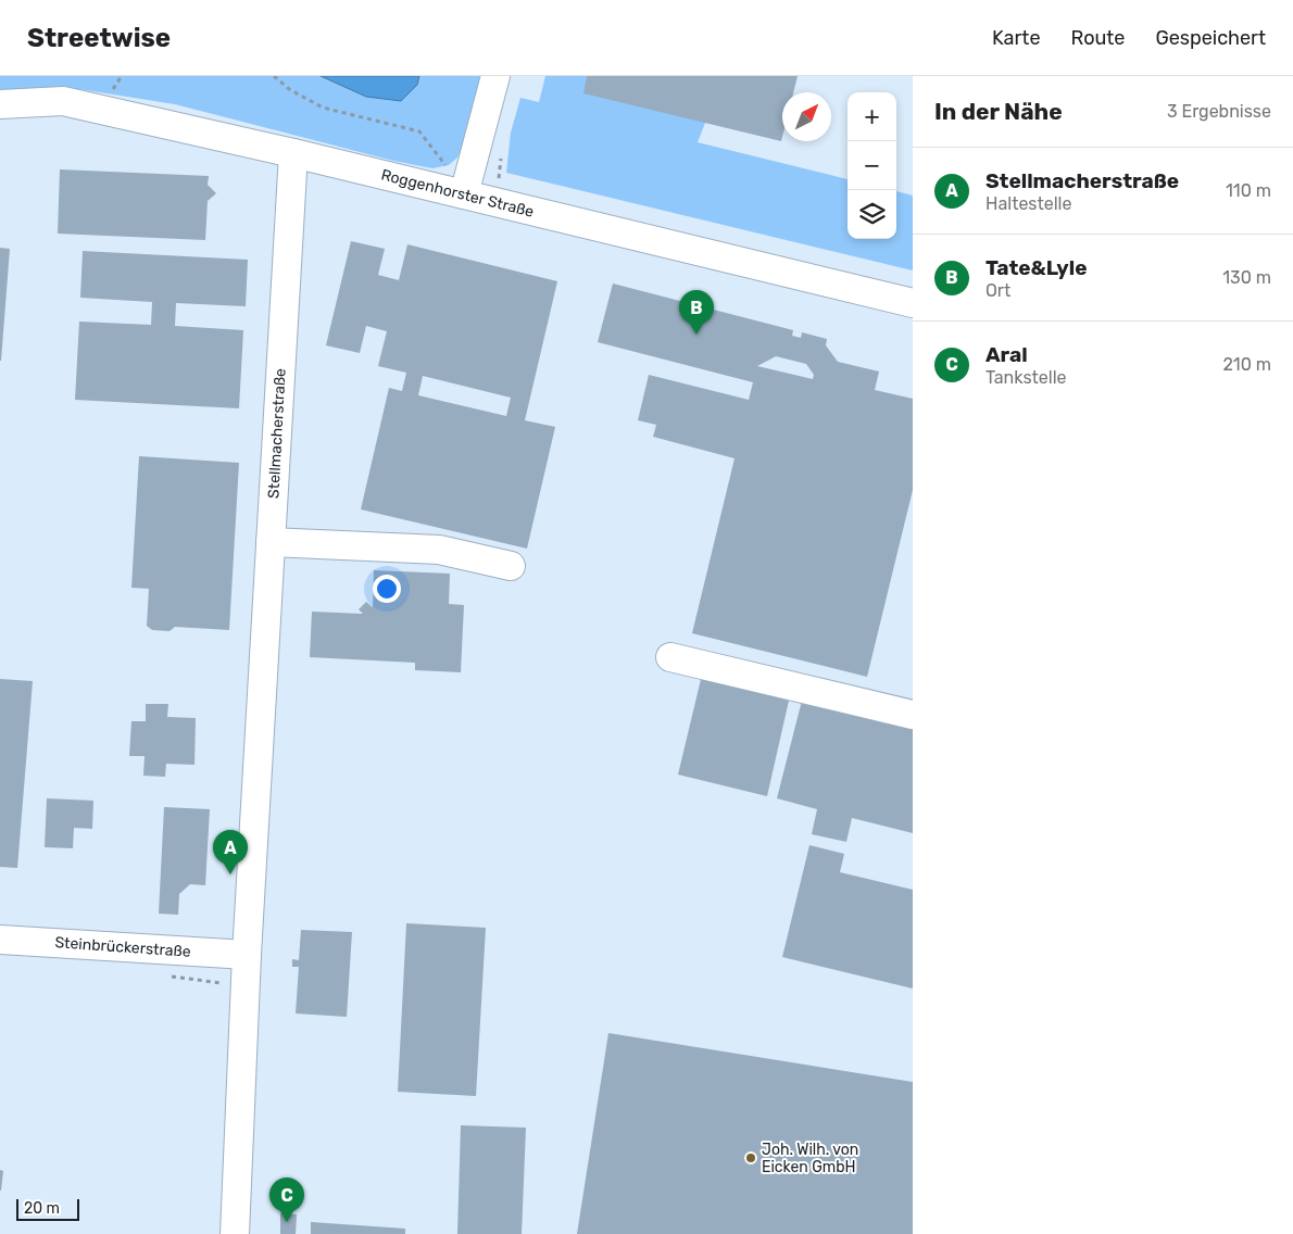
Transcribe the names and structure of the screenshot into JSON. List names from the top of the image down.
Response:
{
  "streets": {
    "street": ["Roggenhorster Straße", "Stellmacherstraße", "Steinbrückerstraße"]
  },
  "crossings": [
    ["Roggenhorster Straße", "Stellmacherstraße"],
    ["Stellmacherstraße", "Steinbrückerstraße"]
  ],
  "places": ["Joh. Wilh. von Eicken GmbH"],
  "scale_bar": "20 m",
  "north": "top right",
  "page": {
    "header": "Streetwise",
    "nav": ["Karte", "Route", "Gespeichert"],
    "heading": ["In der Nähe", "3 Ergebnisse"],
    "map_buttons": ["+", "−"],
    "list": [
      {
        "mark": "A",
        "name": "Stellmacherstraße",
        "note": "Haltestelle",
        "value": "110 m"
      },
      {
        "mark": "B",
        "name": "Tate&Lyle",
        "note": "Ort",
        "value": "130 m"
      },
      {
        "mark": "C",
        "name": "Aral",
        "note": "Tankstelle",
        "value": "210 m"
      }
    ],
    "pins": ["B", "A", "C"],
    "scale": "20 m"
  }
}
